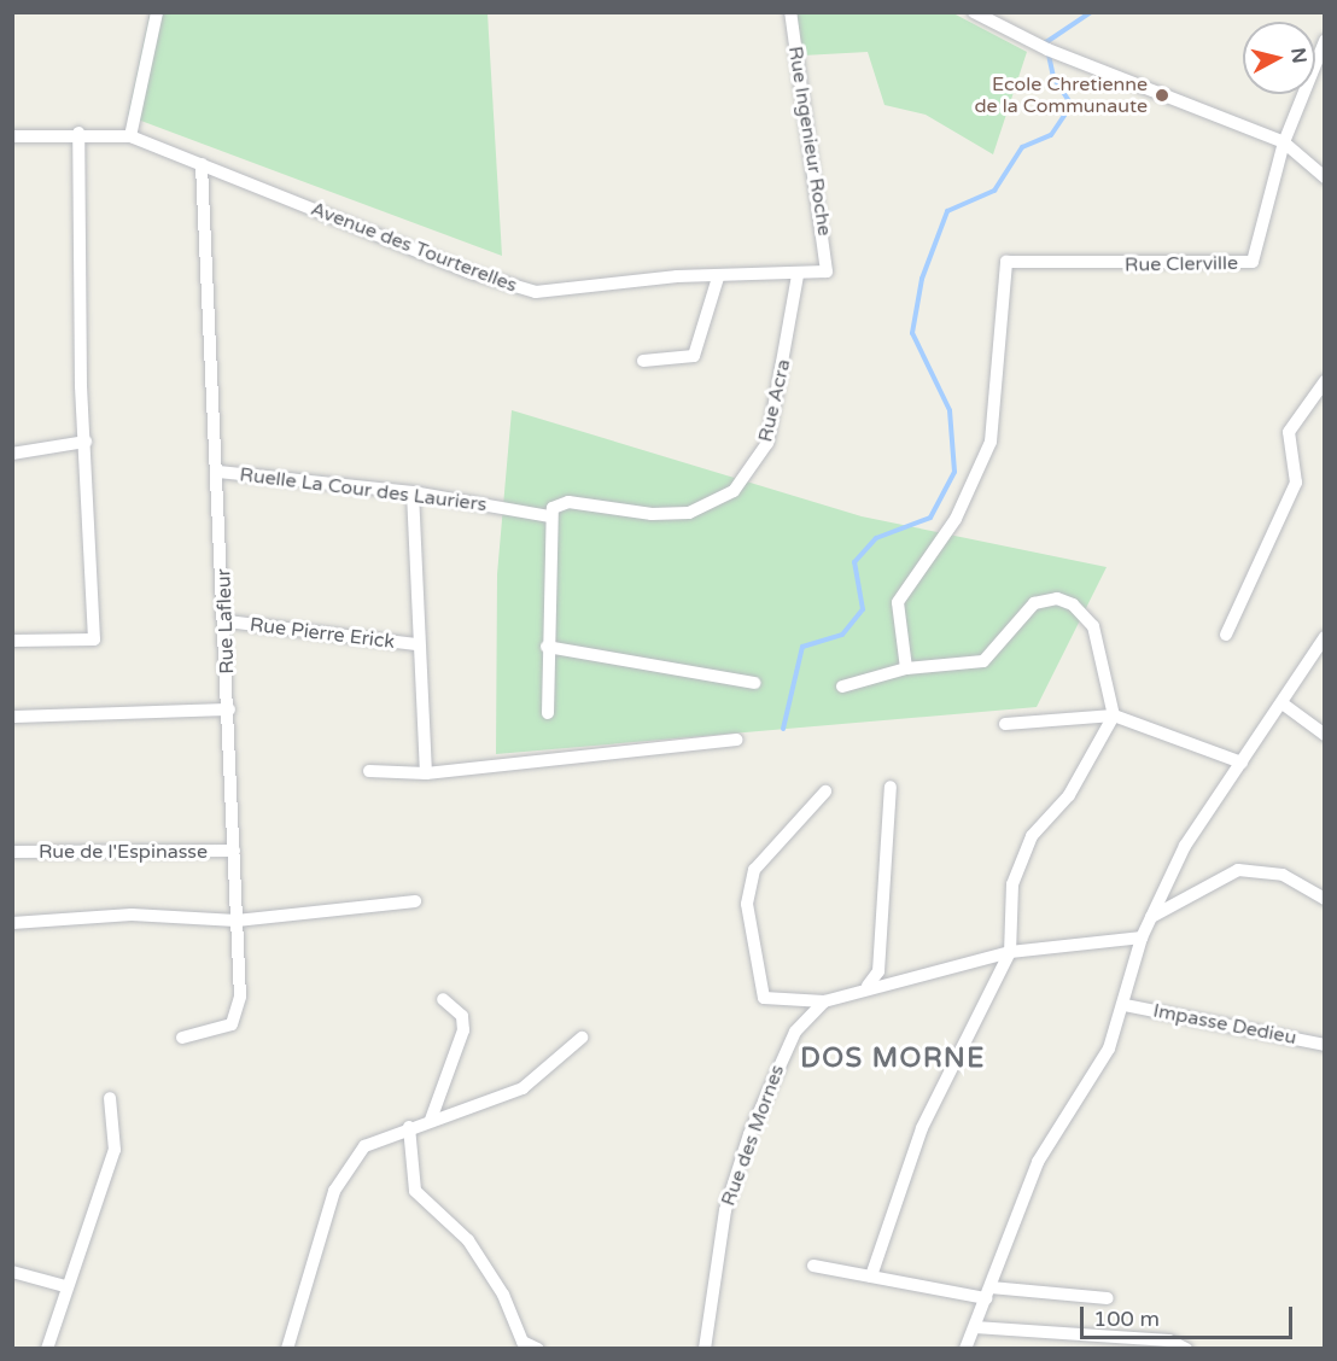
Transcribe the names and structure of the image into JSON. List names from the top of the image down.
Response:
{
  "streets": {
    "street": [
      "Rue Ingenieur Roche",
      "Avenue des Tourterelles",
      "Rue Clerville",
      "Rue Acra",
      "Ruelle La Cour des Lauriers",
      "Rue Lafleur",
      "Rue Pierre Erick",
      "Rue de l'Espinasse",
      "Impasse Dedieu",
      "Rue des Mornes"
    ]
  },
  "crossings": [
    ["Rue Ingenieur Roche", "Avenue des Tourterelles"],
    ["Avenue des Tourterelles", "Rue Acra"],
    ["Avenue des Tourterelles", "Rue Lafleur"],
    ["Rue Acra", "Ruelle La Cour des Lauriers"],
    ["Ruelle La Cour des Lauriers", "Rue Lafleur"],
    ["Rue Lafleur", "Rue Pierre Erick"],
    ["Rue Lafleur", "Rue de l'Espinasse"]
  ],
  "districts": ["DOS MORNE"],
  "places": ["Ecole Chretienne de la Communaute"],
  "scale_bar": "100 m",
  "north": "right"
}
